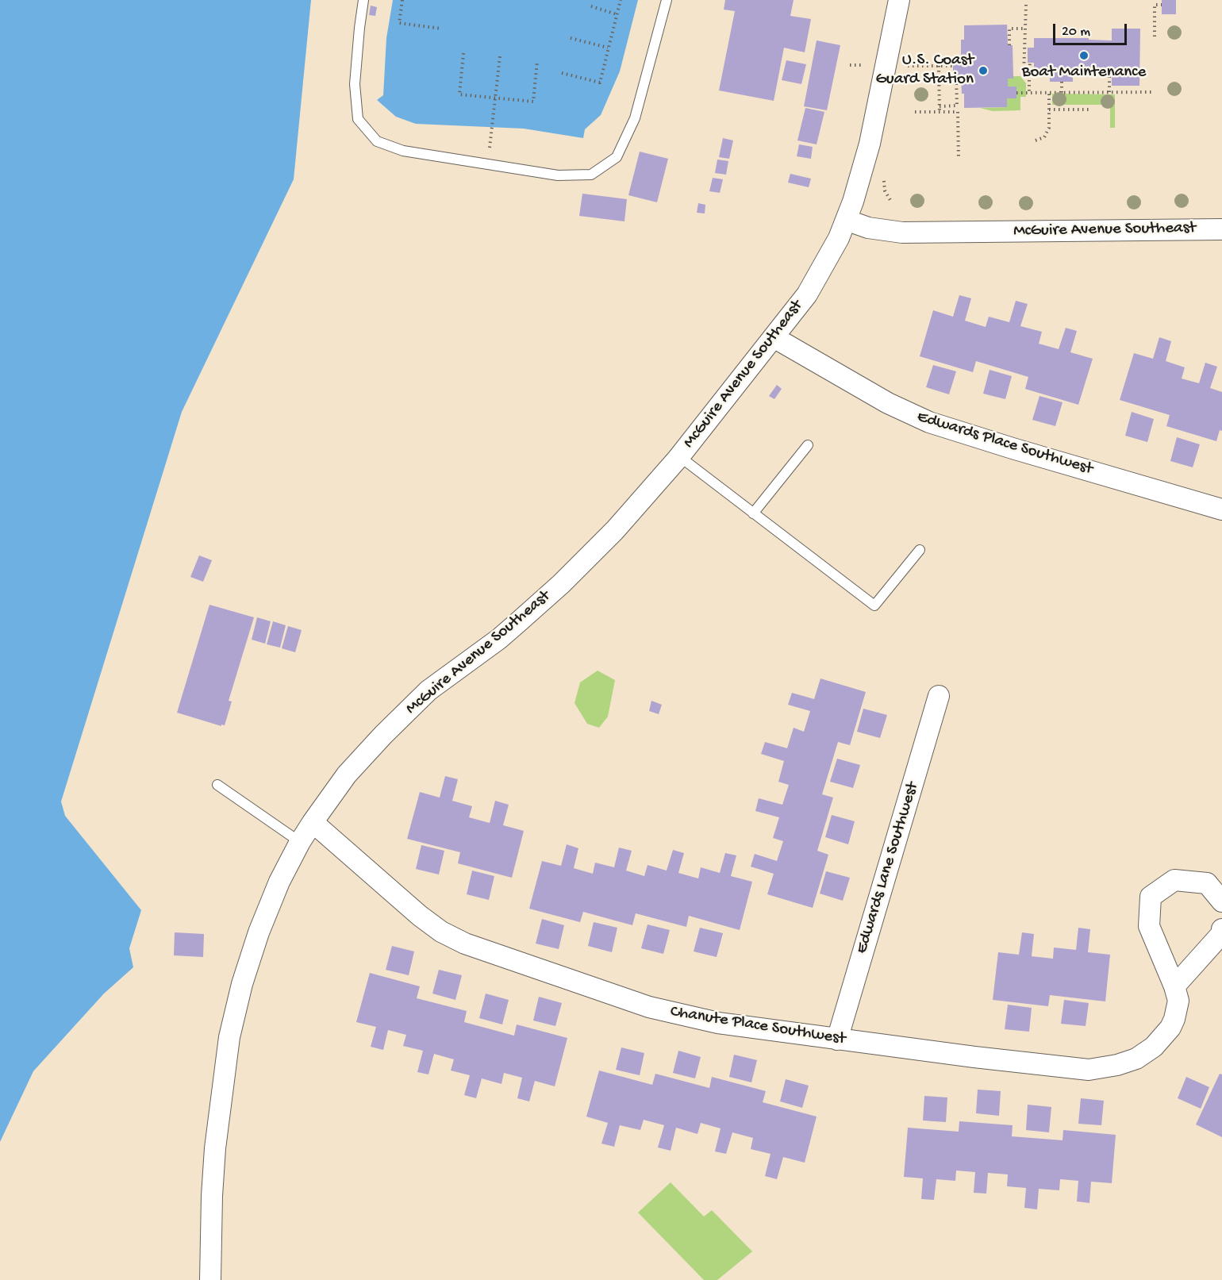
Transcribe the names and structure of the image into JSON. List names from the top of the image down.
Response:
{
  "streets": {
    "street": [
      "McGuire Avenue Southeast",
      "Edwards Place Southwest",
      "Edwards Lane Southwest",
      "Chanute Place Southwest"
    ]
  },
  "crossings": [
    ["McGuire Avenue Southeast", "Edwards Place Southwest"],
    ["McGuire Avenue Southeast", "Chanute Place Southwest"],
    ["Edwards Lane Southwest", "Chanute Place Southwest"]
  ],
  "places": ["Boat Maintenance", "U.S. Coast Guard Station"],
  "scale_bar": "20 m"
}
